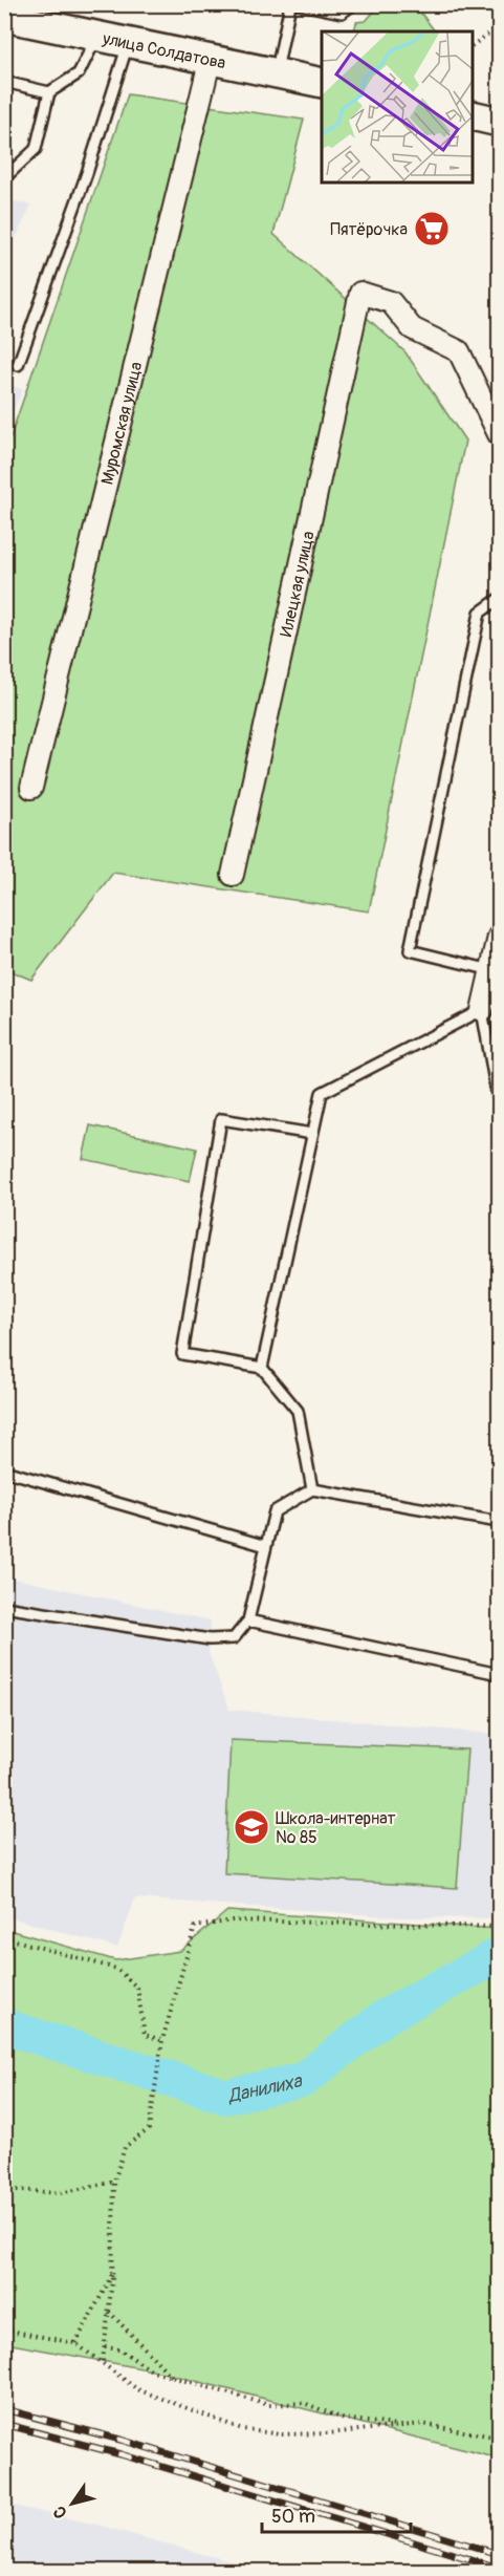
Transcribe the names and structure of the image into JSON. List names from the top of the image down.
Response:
{
  "streets": {
    "main road": ["улица Солдатова"],
    "street": ["Муромская улица", "Илецкая улица"]
  },
  "crossings": [
    ["улица Солдатова", "Муромская улица"]
  ],
  "water": ["Данилиха"],
  "places": {
    "supermarket": ["Пятёрочка"],
    "school or university": ["Школа-интернат № 85"]
  },
  "scale_bar": "50 m",
  "north": "bottom left"
}
